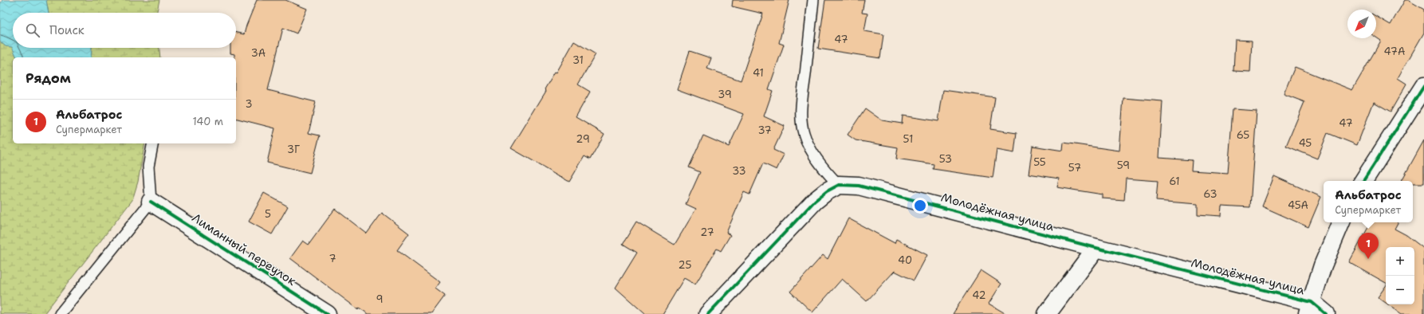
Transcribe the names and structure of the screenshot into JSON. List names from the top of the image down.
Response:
{
  "streets": {
    "street": ["Молодёжная улица", "Лиманный переулок"]
  },
  "house_numbers": [
    "47",
    "47А",
    "3А",
    "31",
    "41",
    "39",
    "3",
    "47",
    "37",
    "65",
    "29",
    "51",
    "45",
    "3Г",
    "53",
    "55",
    "59",
    "57",
    "33",
    "61",
    "63",
    "45А",
    "5",
    "27",
    "7",
    "40",
    "25",
    "42",
    "9"
  ],
  "north": "bottom left",
  "page": {
    "search": "Поиск",
    "heading": "Рядом",
    "list": [
      {
        "mark": "1",
        "name": "Альбатрос",
        "note": "Супермаркет",
        "value": "140 m"
      }
    ],
    "popup": ["Альбатрос", "Супермаркет"],
    "pins": "1",
    "map_buttons": ["+", "−"]
  }
}
